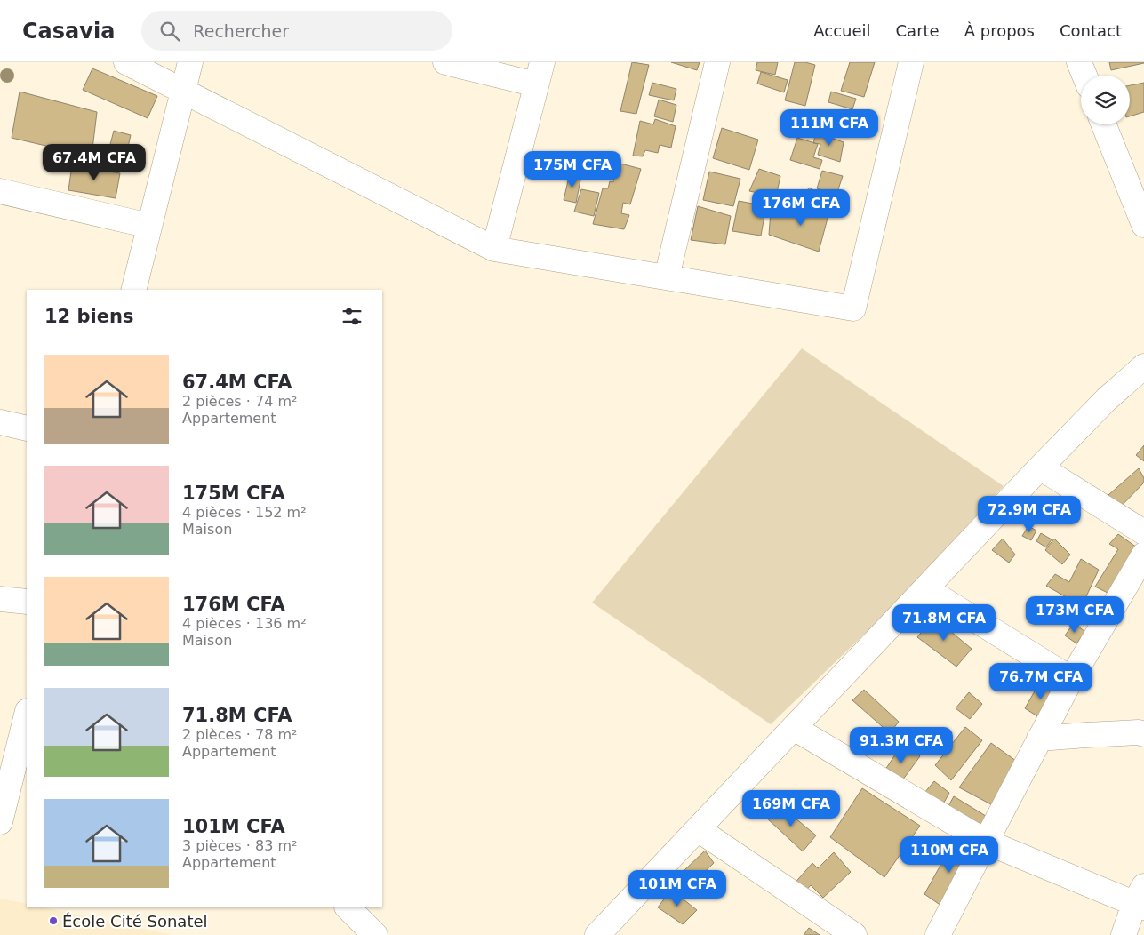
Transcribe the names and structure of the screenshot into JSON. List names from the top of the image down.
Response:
{
  "places": ["École Cité Sonatel"],
  "page": {
    "header": "Casavia",
    "search": "Rechercher",
    "nav": [
      "Accueil",
      "Carte",
      "À propos",
      "Contact"
    ],
    "price": [
      "111M CFA",
      "67.4M CFA",
      "175M CFA",
      "176M CFA",
      "72.9M CFA",
      "173M CFA",
      "71.8M CFA",
      "76.7M CFA",
      "91.3M CFA",
      "169M CFA",
      "110M CFA",
      "101M CFA"
    ],
    "heading": "12 biens",
    "list": [
      {
        "name": "67.4M CFA",
        "note": "2 pièces · 74 m² · Appartement"
      },
      {
        "name": "175M CFA",
        "note": "4 pièces · 152 m² · Maison"
      },
      {
        "name": "176M CFA",
        "note": "4 pièces · 136 m² · Maison"
      },
      {
        "name": "71.8M CFA",
        "note": "2 pièces · 78 m² · Appartement"
      },
      {
        "name": "101M CFA",
        "note": "3 pièces · 83 m² · Appartement"
      }
    ]
  }
}
